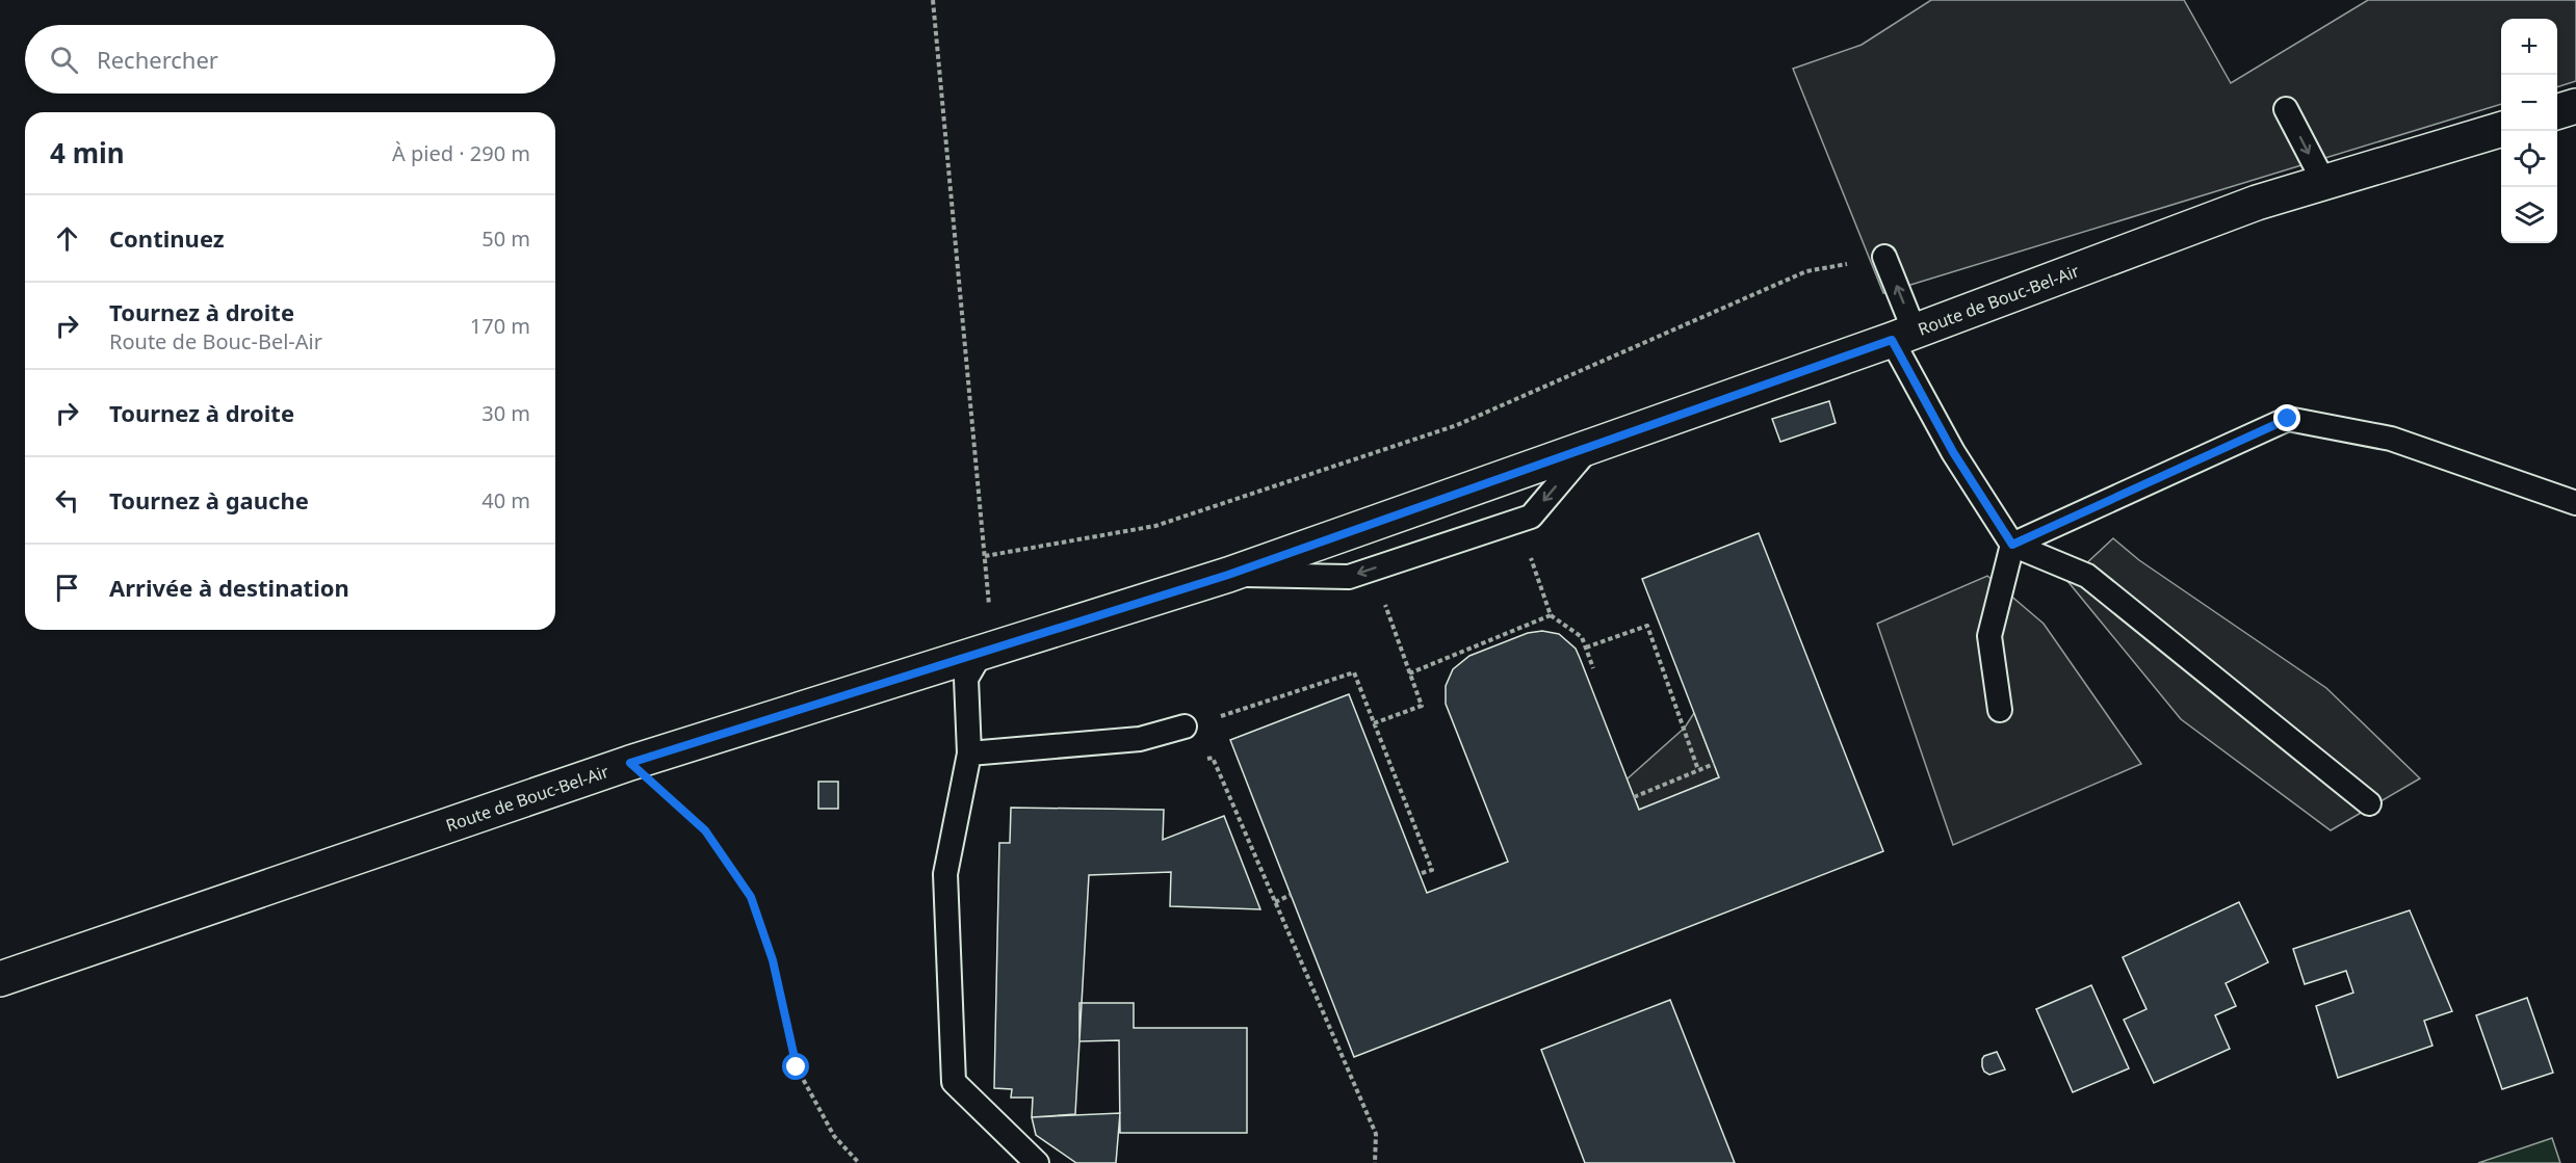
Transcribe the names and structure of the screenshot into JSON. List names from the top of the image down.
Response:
{
  "streets": {
    "street": ["Route de Bouc-Bel-Air"]
  },
  "page": {
    "map_buttons": ["+", "−"],
    "search": "Rechercher",
    "heading": ["4 min", "À pied · 290 m"],
    "list": [
      ["Continuez", "50 m"],
      ["Tournez à droite", "Route de Bouc-Bel-Air", "170 m"],
      ["Tournez à droite", "30 m"],
      ["Tournez à gauche", "40 m"],
      "Arrivée à destination"
    ]
  }
}
